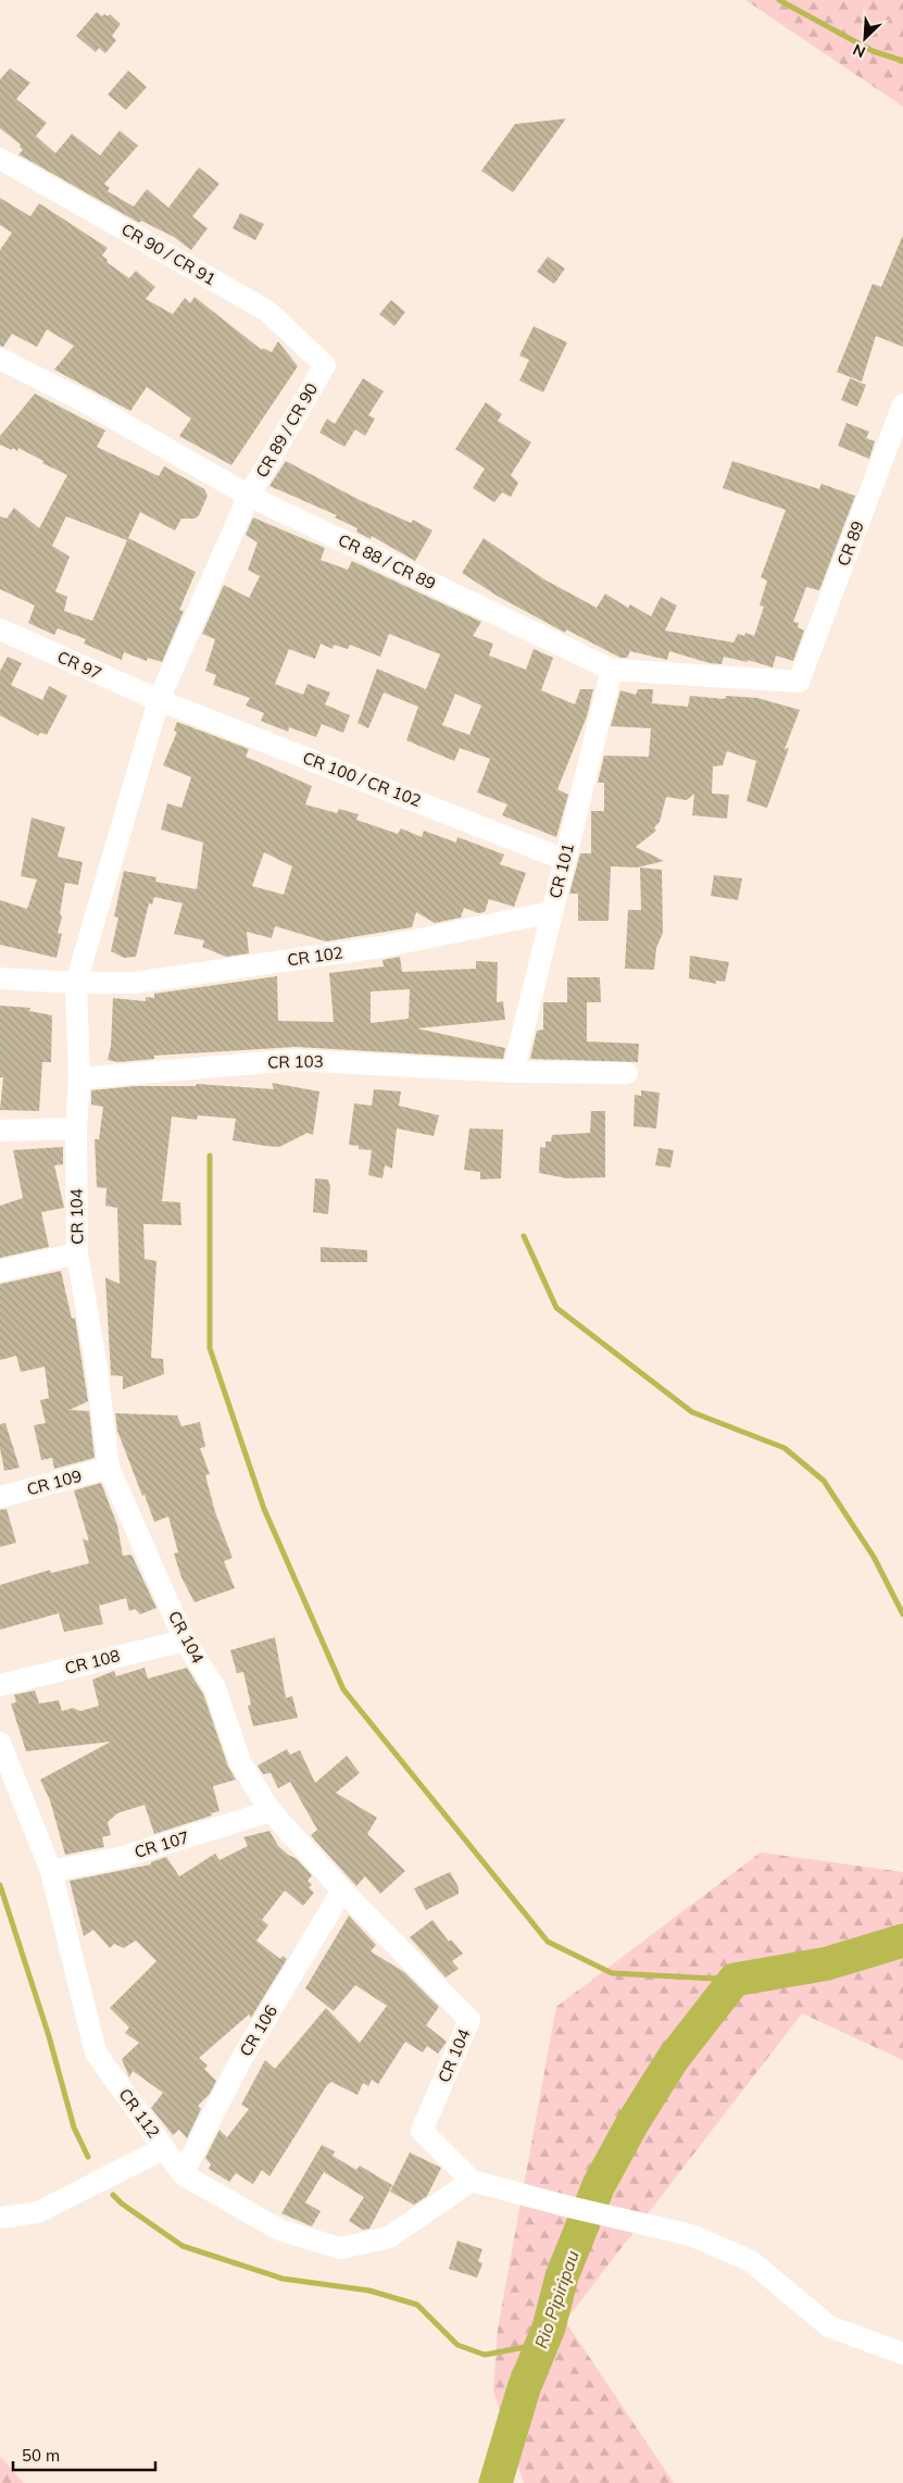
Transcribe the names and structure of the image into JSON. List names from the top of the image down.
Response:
{
  "streets": {
    "street": [
      "CR 90 / CR 91",
      "CR 89 / CR 90",
      "CR 89",
      "CR 88 / CR 89",
      "CR 97",
      "CR 100 / CR 102",
      "CR 101",
      "CR 102",
      "CR 103",
      "CR 104",
      "CR 109",
      "CR 108",
      "CR 107",
      "CR 106",
      "CR 112"
    ]
  },
  "crossings": [
    ["CR 90 / CR 91", "CR 89 / CR 90"],
    ["CR 89 / CR 90", "CR 88 / CR 89"],
    ["CR 89 / CR 90", "CR 97"],
    ["CR 89 / CR 90", "CR 100 / CR 102"],
    ["CR 89 / CR 90", "CR 104"],
    ["CR 89", "CR 88 / CR 89"],
    ["CR 88 / CR 89", "CR 101"],
    ["CR 97", "CR 100 / CR 102"],
    ["CR 97", "CR 104"],
    ["CR 100 / CR 102", "CR 101"],
    ["CR 100 / CR 102", "CR 104"],
    ["CR 101", "CR 102"],
    ["CR 101", "CR 103"],
    ["CR 102", "CR 104"],
    ["CR 103", "CR 104"],
    ["CR 104", "CR 109"],
    ["CR 104", "CR 108"],
    ["CR 104", "CR 107"],
    ["CR 104", "CR 106"],
    ["CR 104", "CR 112"],
    ["CR 107", "CR 112"],
    ["CR 106", "CR 112"]
  ],
  "water": ["Rio Pipiripau"],
  "scale_bar": "50 m",
  "north": "bottom left"
}
